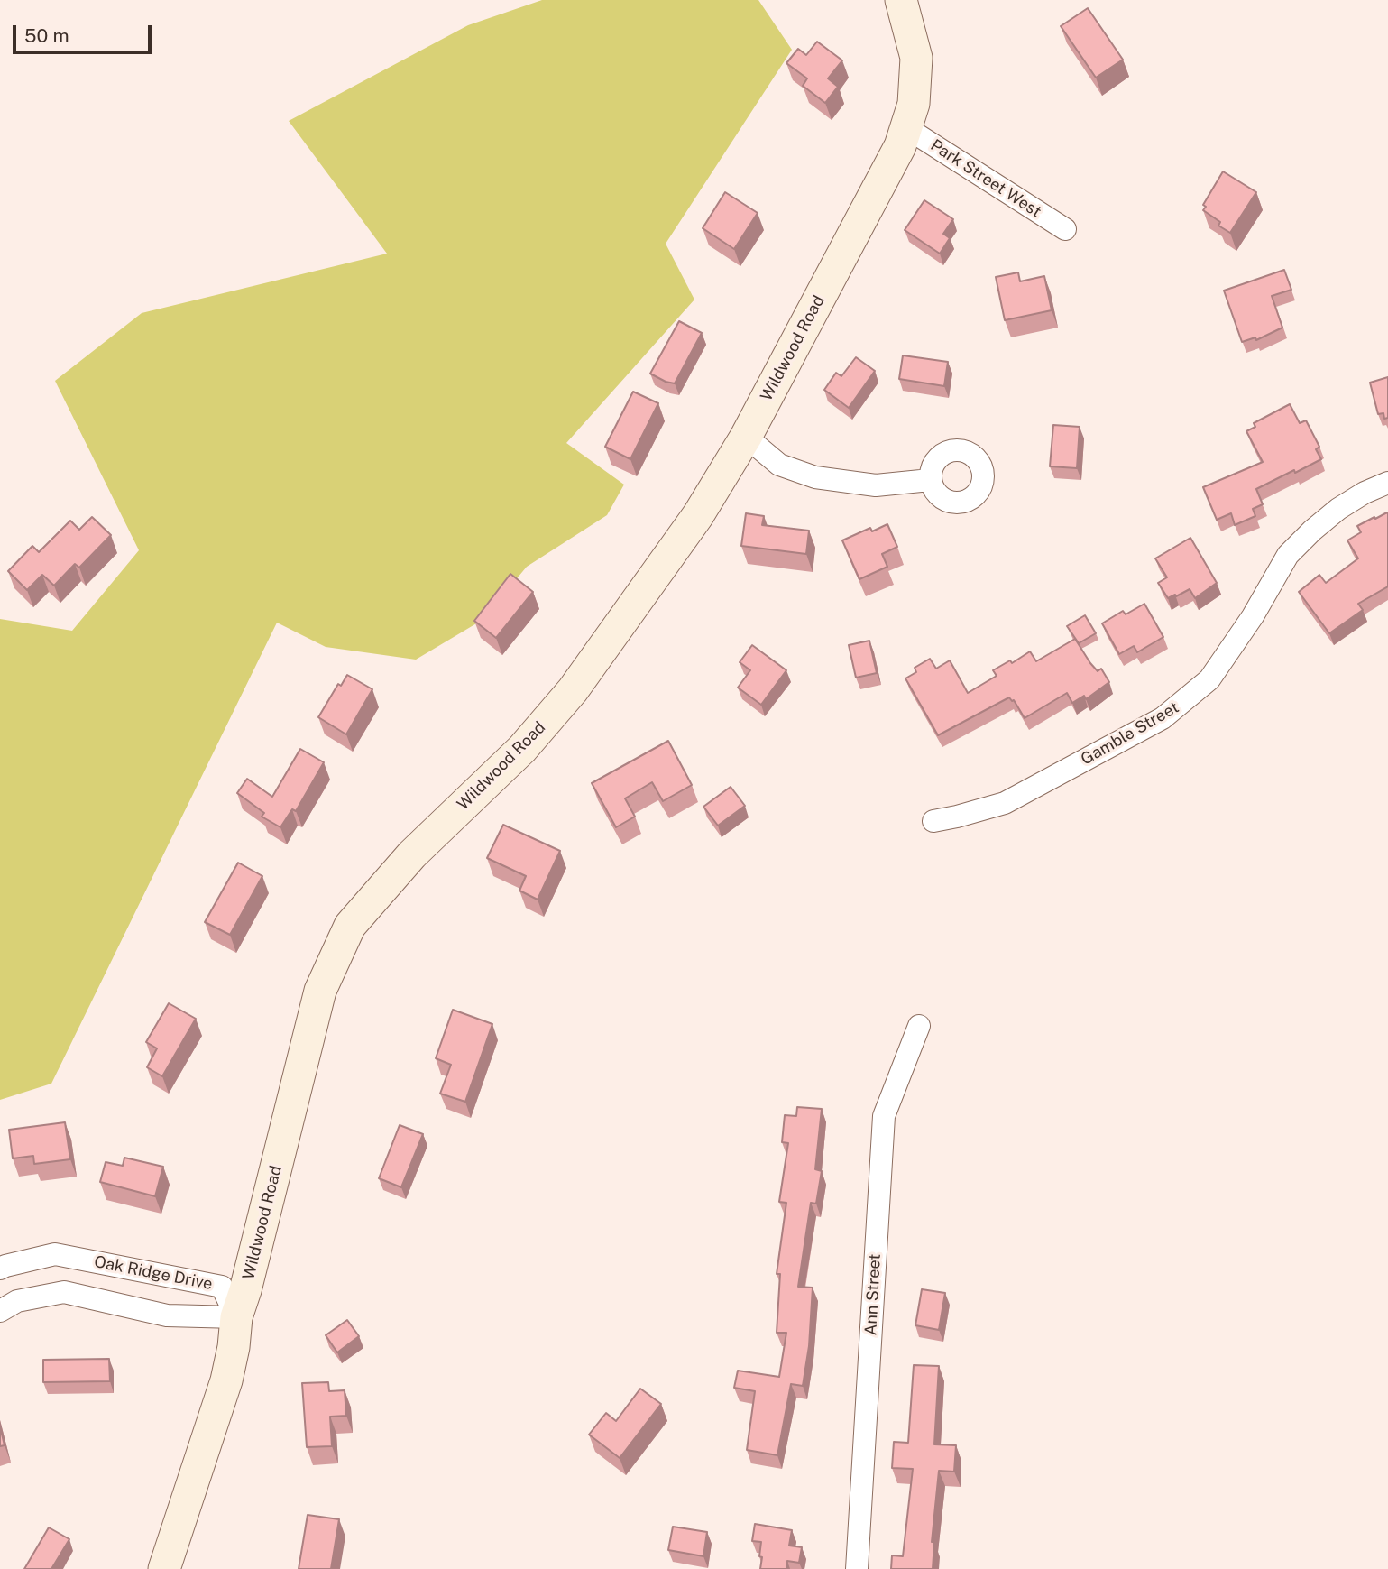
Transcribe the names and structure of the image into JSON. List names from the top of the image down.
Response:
{
  "streets": {
    "street": [
      "Park Street West",
      "Wildwood Road",
      "Gamble Street",
      "Oak Ridge Drive",
      "Ann Street"
    ]
  },
  "crossings": [
    ["Park Street West", "Wildwood Road"],
    ["Wildwood Road", "Oak Ridge Drive"]
  ],
  "scale_bar": "50 m"
}
